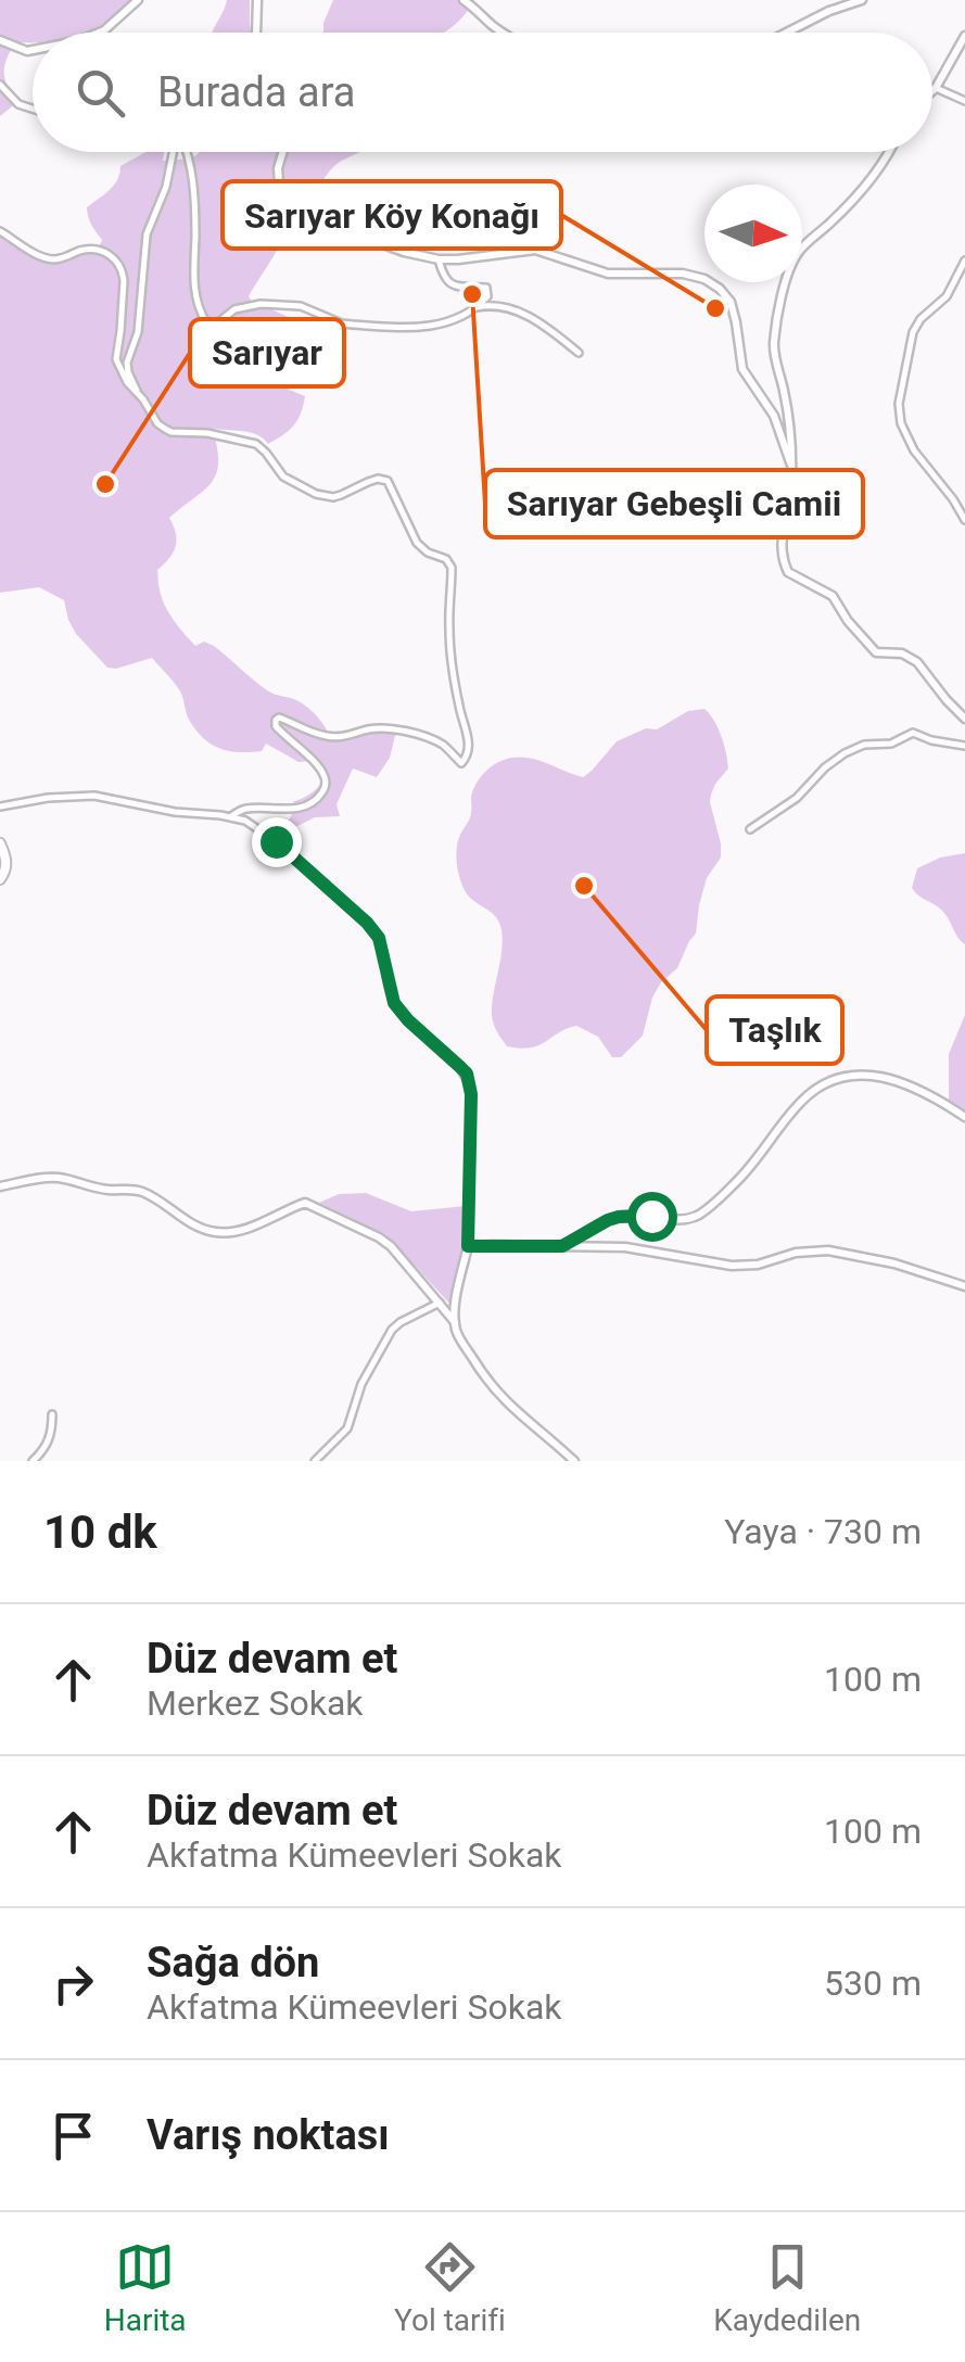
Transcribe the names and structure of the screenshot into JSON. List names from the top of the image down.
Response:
{
  "places": [
    "Sarıyar Gebeşli Camii",
    "Sarıyar Köy Konağı",
    "Sarıyar",
    "Taşlık"
  ],
  "north": "right",
  "page": {
    "search": "Burada ara",
    "heading": ["10 dk", "Yaya · 730 m"],
    "list": [
      ["Düz devam et", "Merkez Sokak", "100 m"],
      ["Düz devam et", "Akfatma Kümeevleri Sokak", "100 m"],
      ["Sağa dön", "Akfatma Kümeevleri Sokak", "530 m"],
      "Varış noktası"
    ],
    "nav": ["Harita", "Yol tarifi", "Kaydedilen"]
  }
}
